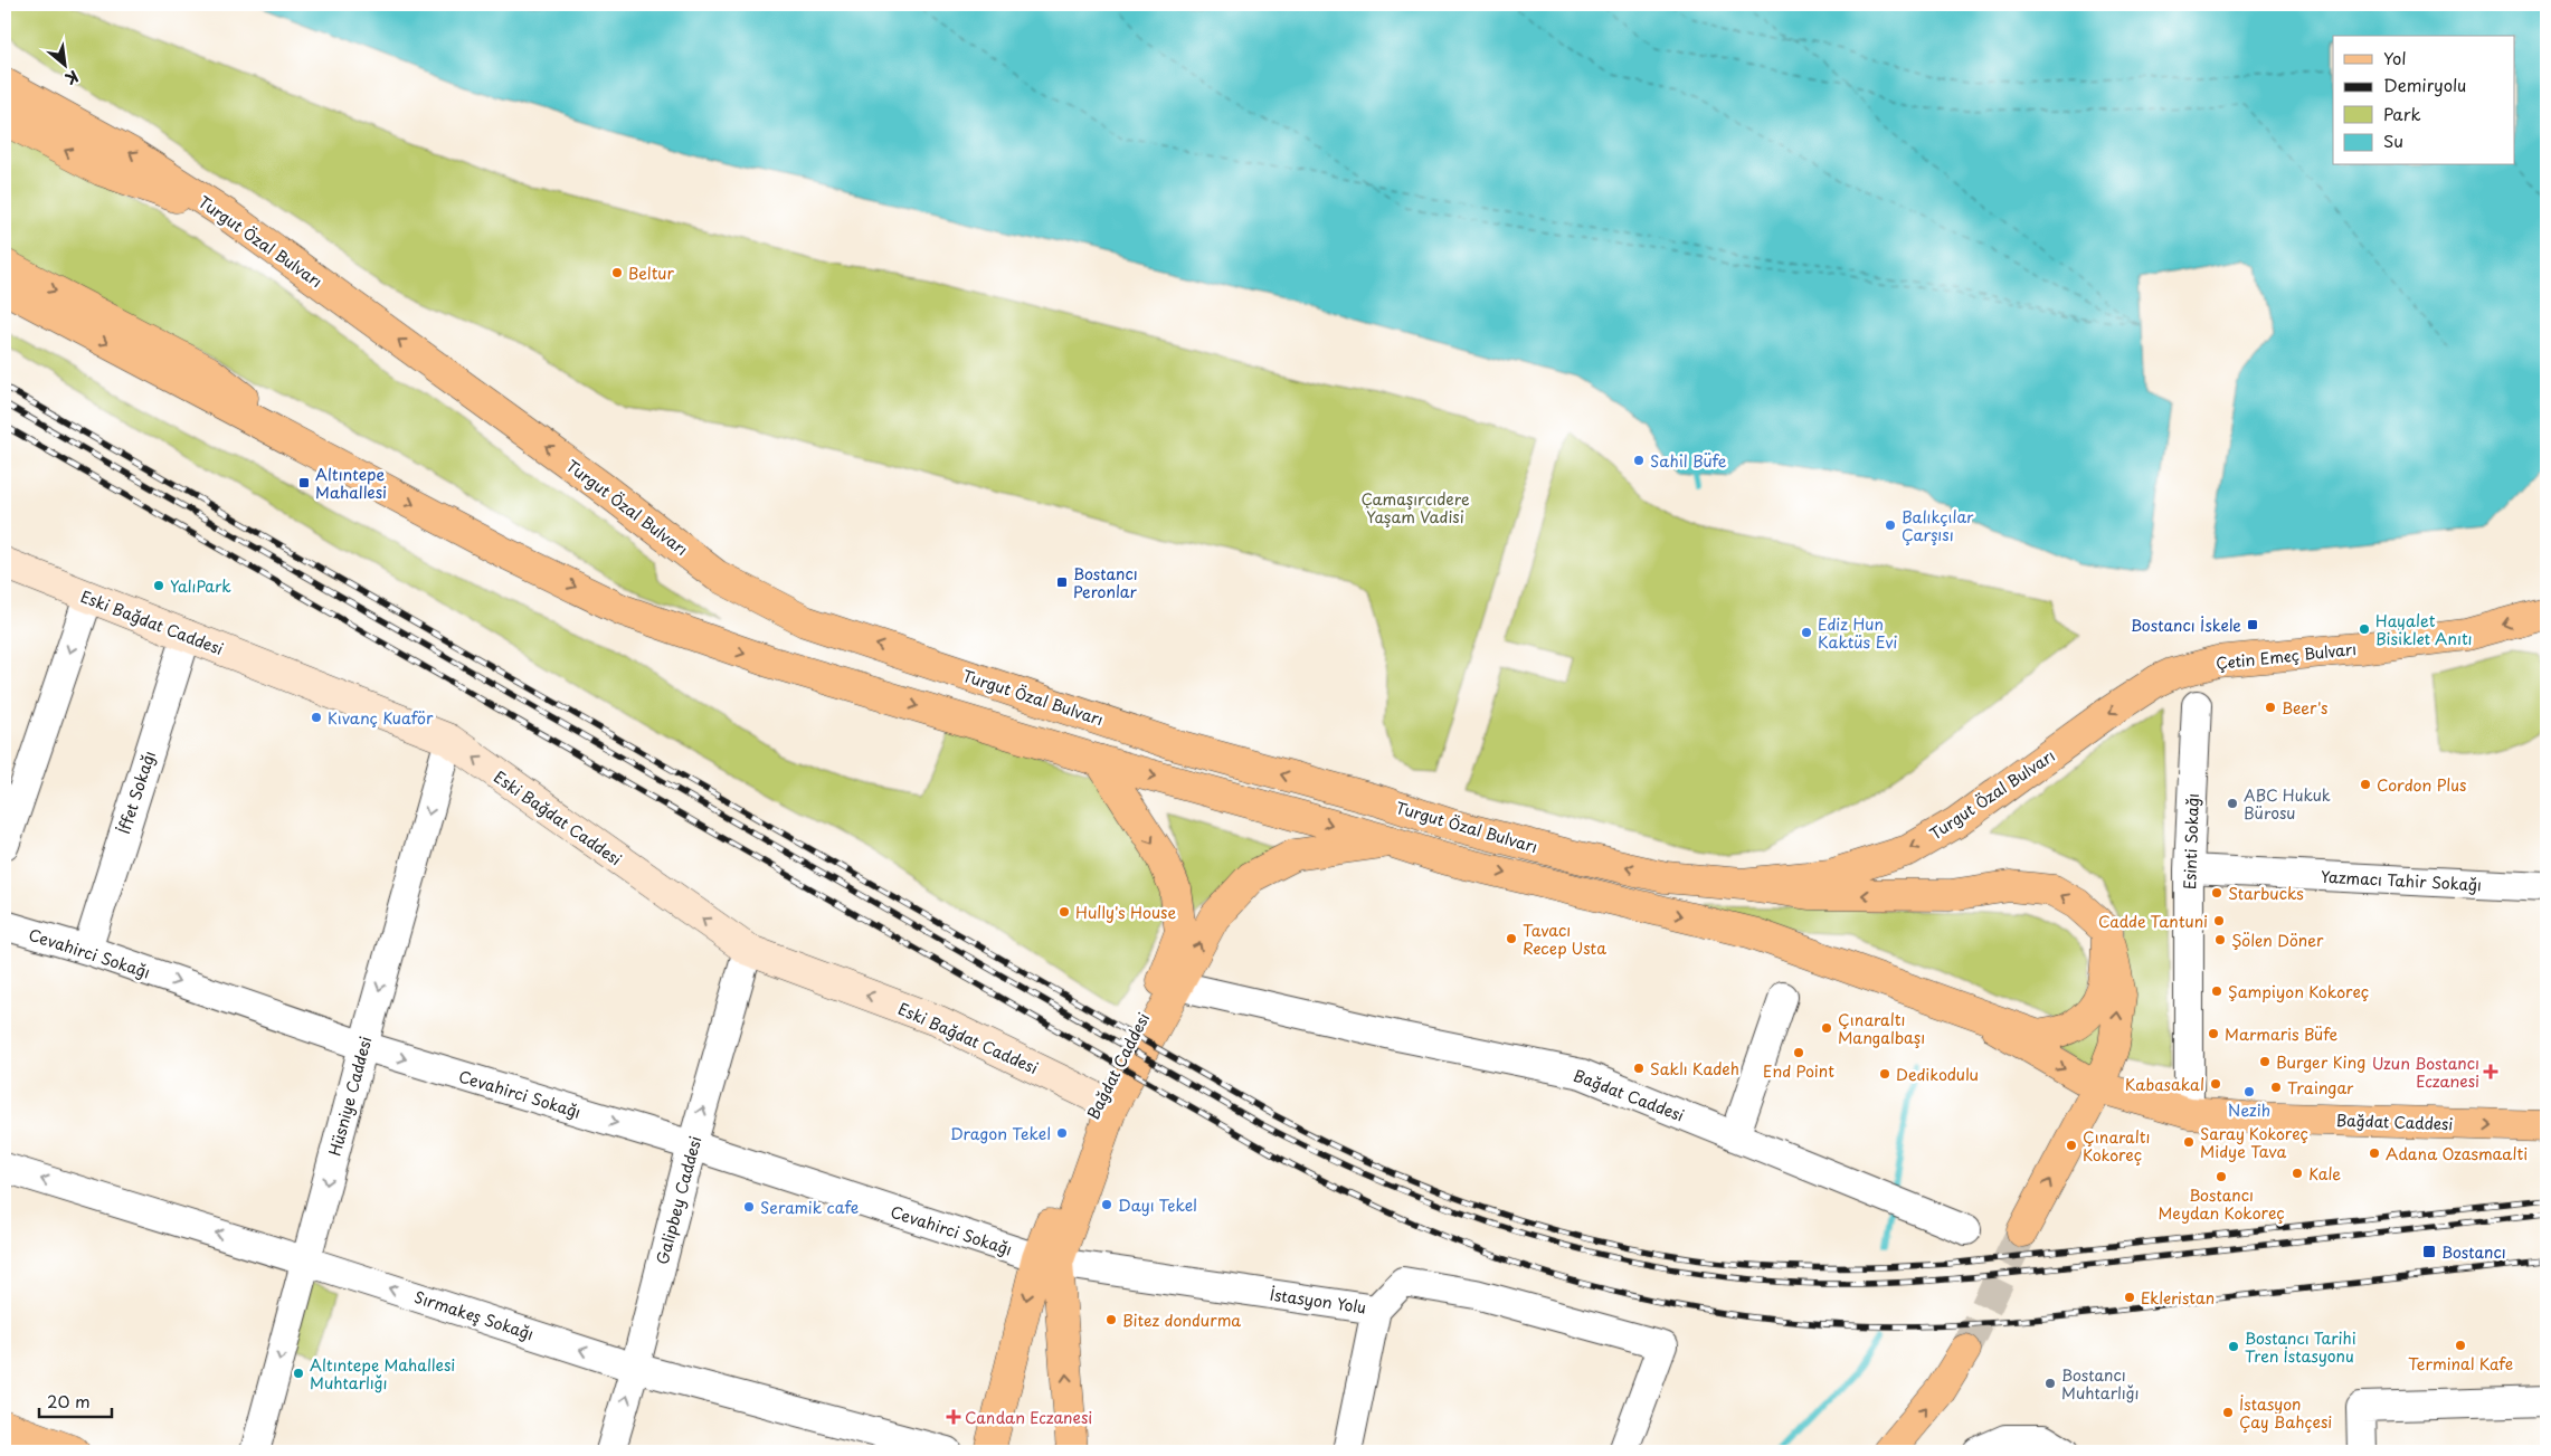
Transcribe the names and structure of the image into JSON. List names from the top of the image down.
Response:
{
  "streets": {
    "main road": ["Turgut Özal Bulvarı", "Çetin Emeç Bulvarı", "Bağdat Caddesi"],
    "street": [
      "Eski Bağdat Caddesi",
      "İffet Sokağı",
      "Esinti Sokağı",
      "Yazmacı Tahir Sokağı",
      "Cevahirci Sokağı",
      "Hüsniye Caddesi",
      "Galipbey Caddesi",
      "İstasyon Yolu",
      "Sırmakeş Sokağı"
    ]
  },
  "crossings": [
    ["Turgut Özal Bulvarı", "Çetin Emeç Bulvarı"],
    ["Eski Bağdat Caddesi", "İffet Sokağı"],
    ["Eski Bağdat Caddesi", "Bağdat Caddesi"],
    ["Eski Bağdat Caddesi", "Hüsniye Caddesi"],
    ["Eski Bağdat Caddesi", "Galipbey Caddesi"],
    ["İffet Sokağı", "Cevahirci Sokağı"],
    ["Esinti Sokağı", "Yazmacı Tahir Sokağı"],
    ["Esinti Sokağı", "Bağdat Caddesi"],
    ["Cevahirci Sokağı", "Bağdat Caddesi"],
    ["Cevahirci Sokağı", "Hüsniye Caddesi"],
    ["Cevahirci Sokağı", "Galipbey Caddesi"],
    ["Cevahirci Sokağı", "İstasyon Yolu"],
    ["Bağdat Caddesi", "İstasyon Yolu"],
    ["Hüsniye Caddesi", "Sırmakeş Sokağı"],
    ["Galipbey Caddesi", "Sırmakeş Sokağı"]
  ],
  "one_way": [
    "Eski Bağdat Caddesi",
    "Çetin Emeç Bulvarı",
    "Cevahirci Sokağı",
    "Hüsniye Caddesi",
    "Galipbey Caddesi",
    "Sırmakeş Sokağı"
  ],
  "parks": ["Çamaşırcıdere Yaşam Vadisi"],
  "places": {
    "other": [
      "Beltur",
      "Sahil Büfe",
      "Balıkçılar Çarşısı",
      "YalıPark",
      "Hayalet Bisiklet Anıtı",
      "Ediz Hun Kaktüs Evi",
      "Beer's",
      "Kıvanç Kuaför",
      "Cordon Plus",
      "ABC Hukuk Bürosu",
      "Starbucks",
      "Hully's House",
      "Cadde Tantuni",
      "Tavacı Recep Usta",
      "Şölen Döner",
      "Şampiyon Kokoreç",
      "Çınaraltı Mangalbaşı",
      "Marmaris Büfe",
      "End Point",
      "Burger King",
      "Saklı Kadeh",
      "Dedikodulu",
      "Kabasakal",
      "Traingar",
      "Nezih",
      "Dragon Tekel",
      "Saray Kokoreç Midye Tava",
      "Çınaraltı Kokoreç",
      "Adana Ozasmaalti",
      "Kale",
      "Bostancı Meydan Kokoreç",
      "Dayı Tekel",
      "Seramik cafe",
      "Ekleristan",
      "Bitez dondurma",
      "Terminal Kafe",
      "Bostancı Tarihi Tren İstasyonu",
      "Altıntepe Mahallesi Muhtarlığı",
      "Bostancı Muhtarlığı",
      "İstasyon Çay Bahçesi"
    ],
    "transit": [
      "Altıntepe Mahallesi",
      "Bostancı Peronlar",
      "Bostancı İskele",
      "Bostancı"
    ],
    "health": ["Uzun Bostancı Eczanesi", "Candan Eczanesi"]
  },
  "legend": [
    "Yol",
    "Demiryolu",
    "Park",
    "Su"
  ],
  "scale_bar": "20 m",
  "north": "bottom right"
}
